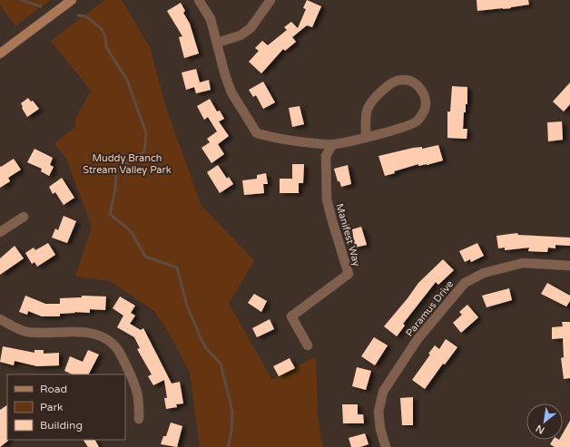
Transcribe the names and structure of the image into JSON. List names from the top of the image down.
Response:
{
  "streets": {
    "street": ["Manifest Way", "Paramus Drive"]
  },
  "parks": ["Muddy Branch Stream Valley Park"],
  "legend": ["Road", "Park", "Building"],
  "north": "bottom left"
}
